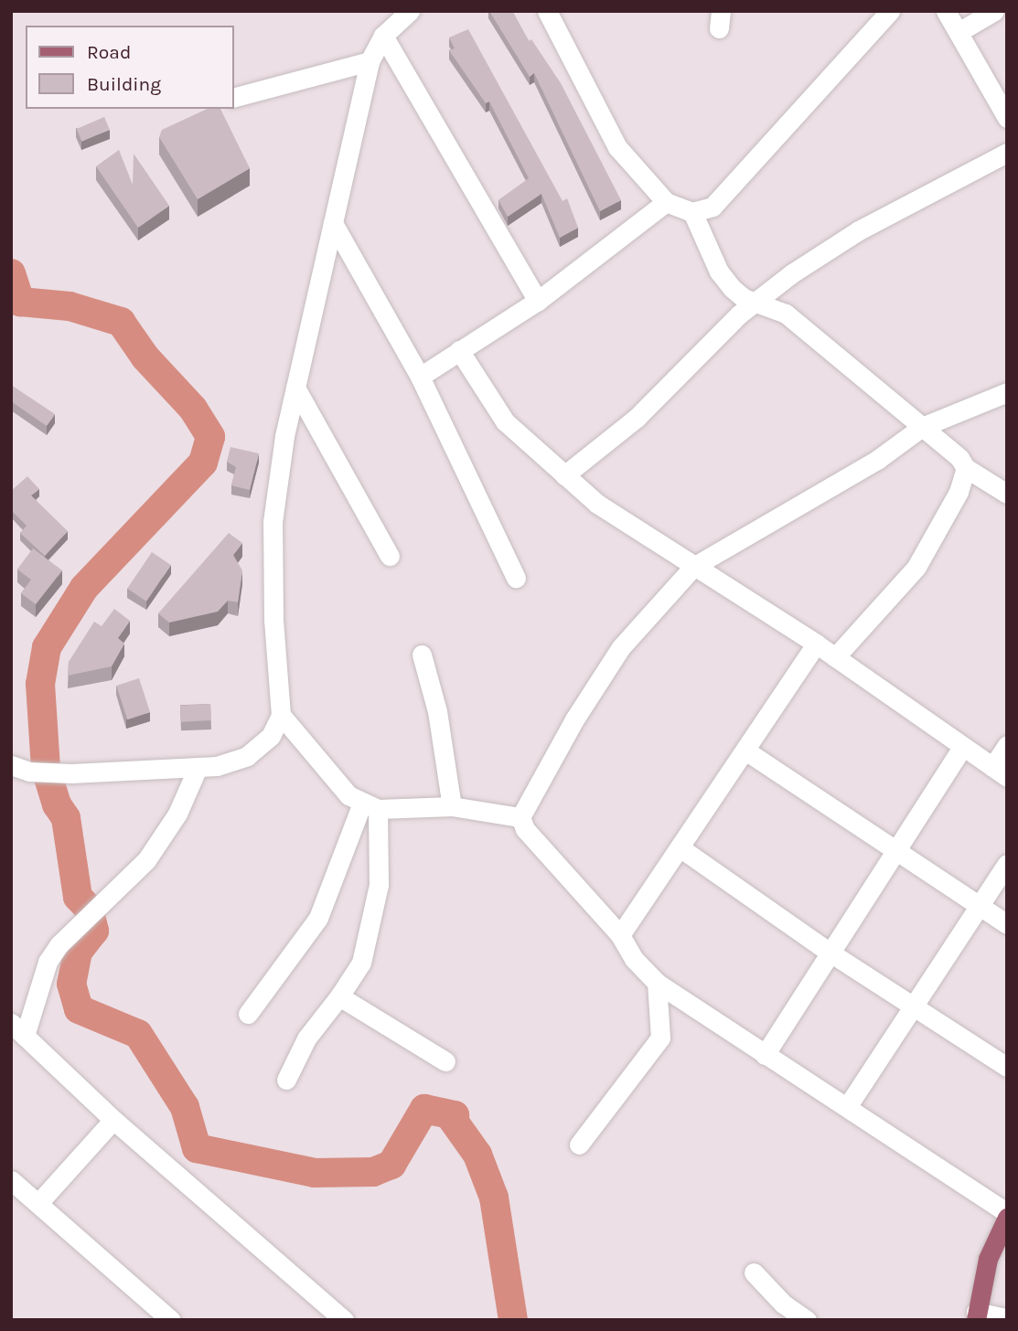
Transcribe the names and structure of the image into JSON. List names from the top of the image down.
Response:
{
  "legend": ["Road", "Building"]
}
